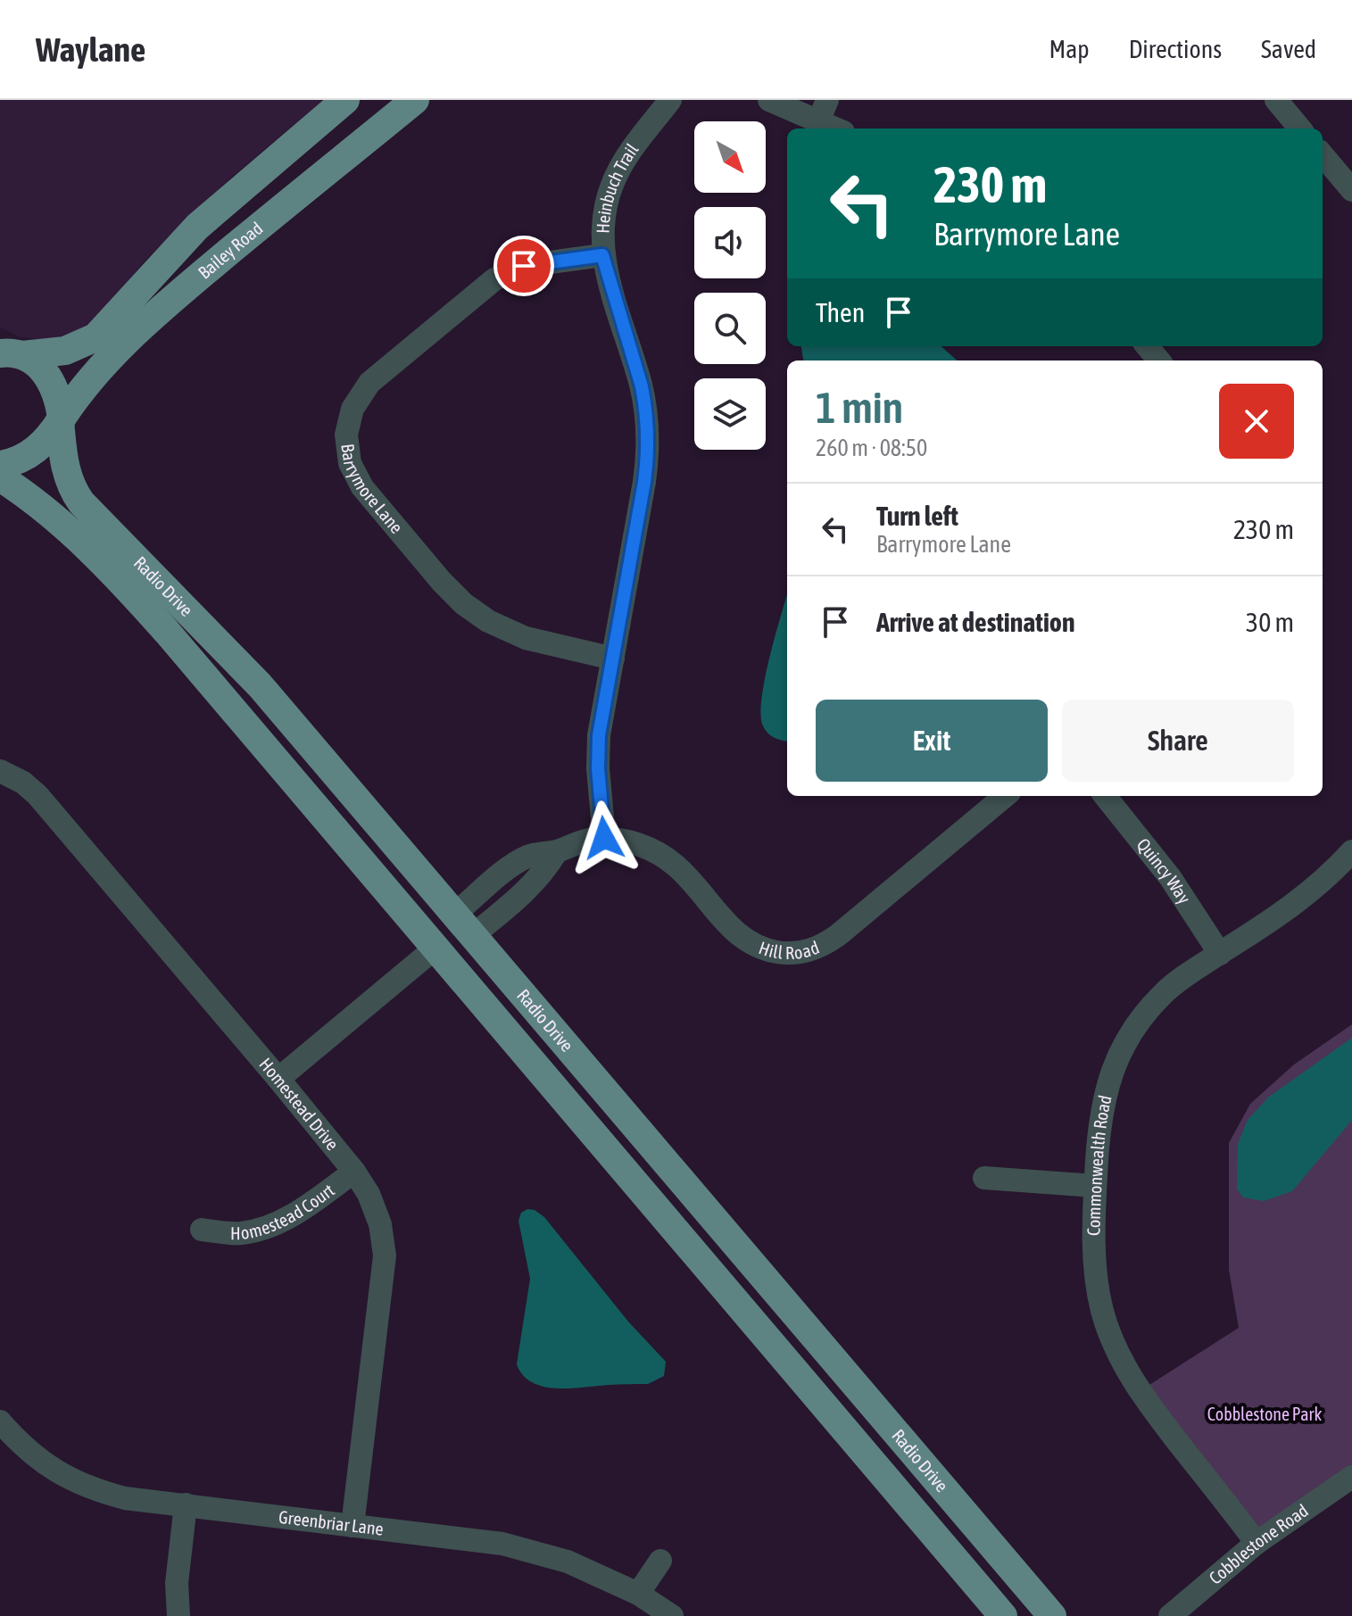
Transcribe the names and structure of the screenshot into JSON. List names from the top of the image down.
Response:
{
  "streets": {
    "main road": ["Bailey Road", "Radio Drive"],
    "street": [
      "Heinbuch Trail",
      "Barrymore Lane",
      "Quincy Way",
      "Hill Road",
      "Homestead Drive",
      "Commonwealth Road",
      "Homestead Court",
      "Greenbriar Lane",
      "Cobblestone Road"
    ]
  },
  "crossings": [
    ["Heinbuch Trail", "Barrymore Lane"],
    ["Heinbuch Trail", "Hill Road"],
    ["Bailey Road", "Radio Drive"],
    ["Radio Drive", "Hill Road"],
    ["Quincy Way", "Commonwealth Road"],
    ["Homestead Drive", "Homestead Court"],
    ["Homestead Drive", "Greenbriar Lane"],
    ["Commonwealth Road", "Cobblestone Road"]
  ],
  "parks": ["Cobblestone Park"],
  "north": "bottom right",
  "page": {
    "header": "Waylane",
    "nav": ["Map", "Directions", "Saved"],
    "turn": ["230 m", "Barrymore Lane"],
    "then": "Then",
    "heading": ["1 min", "260 m · 08:50"],
    "list": [
      {
        "name": "Turn left",
        "note": "Barrymore Lane",
        "value": "230 m"
      },
      {
        "name": "Arrive at destination",
        "value": "30 m"
      }
    ],
    "buttons": ["Exit", "Share"]
  }
}
